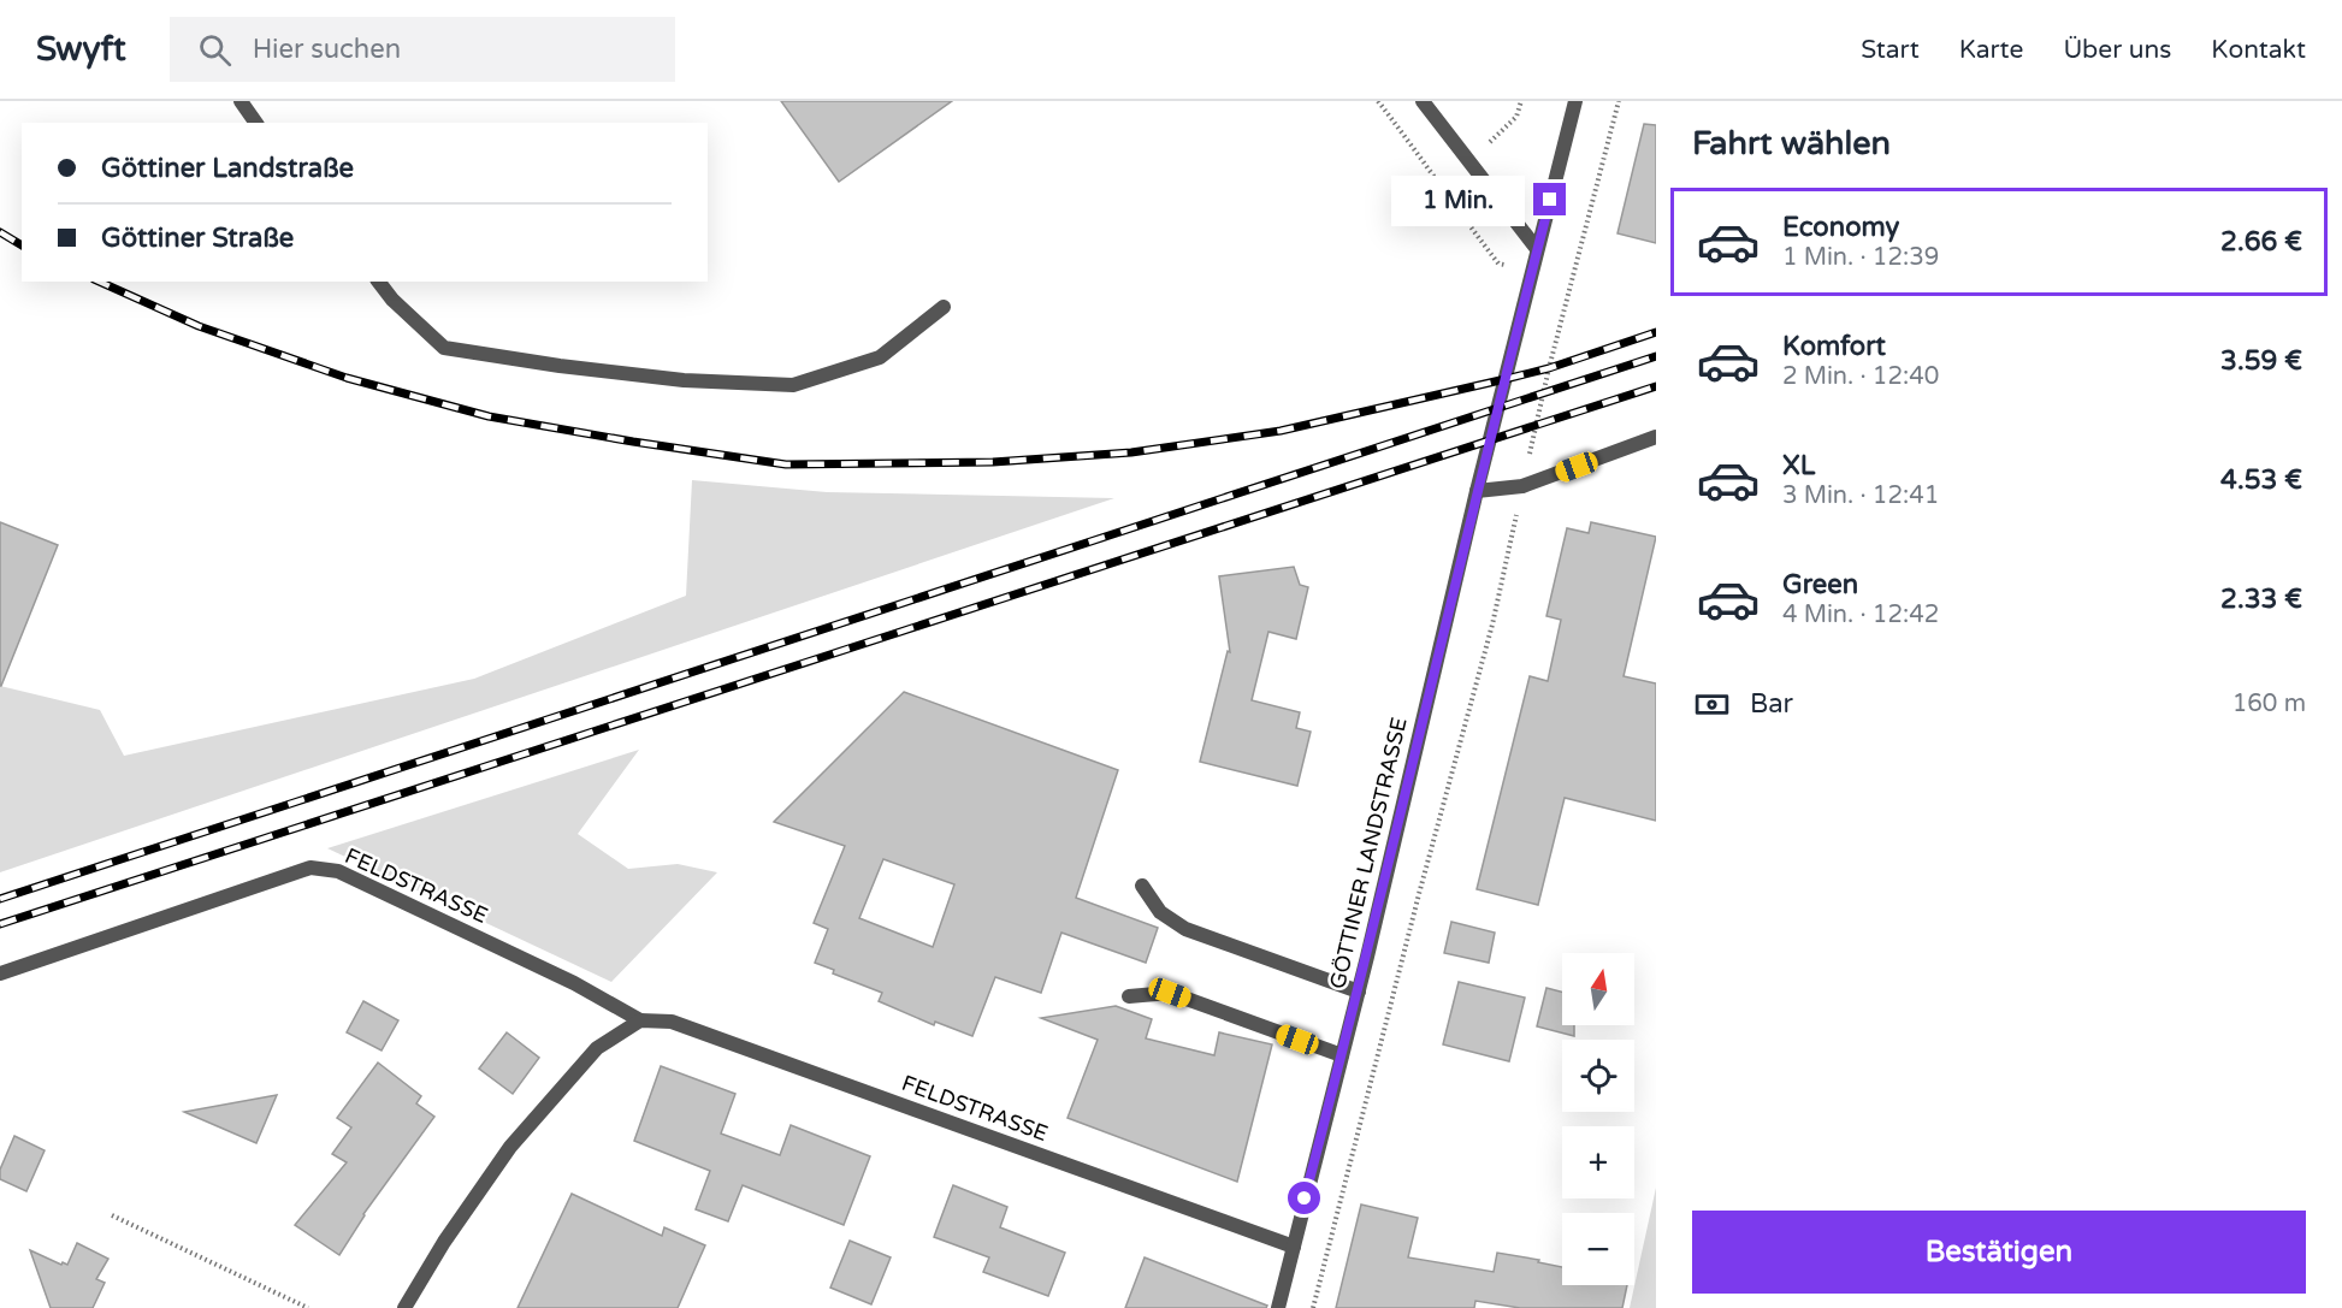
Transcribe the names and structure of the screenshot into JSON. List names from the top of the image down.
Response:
{
  "streets": {
    "street": ["GÖTTINER LANDSTRASSE", "FELDSTRASSE"]
  },
  "crossings": [
    ["GÖTTINER LANDSTRASSE", "FELDSTRASSE"]
  ],
  "north": "top",
  "page": {
    "header": "Swyft",
    "search": "Hier suchen",
    "nav": [
      "Start",
      "Karte",
      "Über uns",
      "Kontakt"
    ],
    "heading": "Fahrt wählen",
    "banner": ["Göttiner Landstraße", "Göttiner Straße"],
    "bubble": "1 Min.",
    "list": [
      {
        "name": "Economy",
        "note": "1 Min. · 12:39",
        "value": "2.66 €"
      },
      {
        "name": "Komfort",
        "note": "2 Min. · 12:40",
        "value": "3.59 €"
      },
      {
        "name": "XL",
        "note": "3 Min. · 12:41",
        "value": "4.53 €"
      },
      {
        "name": "Green",
        "note": "4 Min. · 12:42",
        "value": "2.33 €"
      }
    ],
    "pay": ["Bar", "160 m"],
    "map_buttons": ["+", "−"],
    "buttons": "Bestätigen"
  }
}
